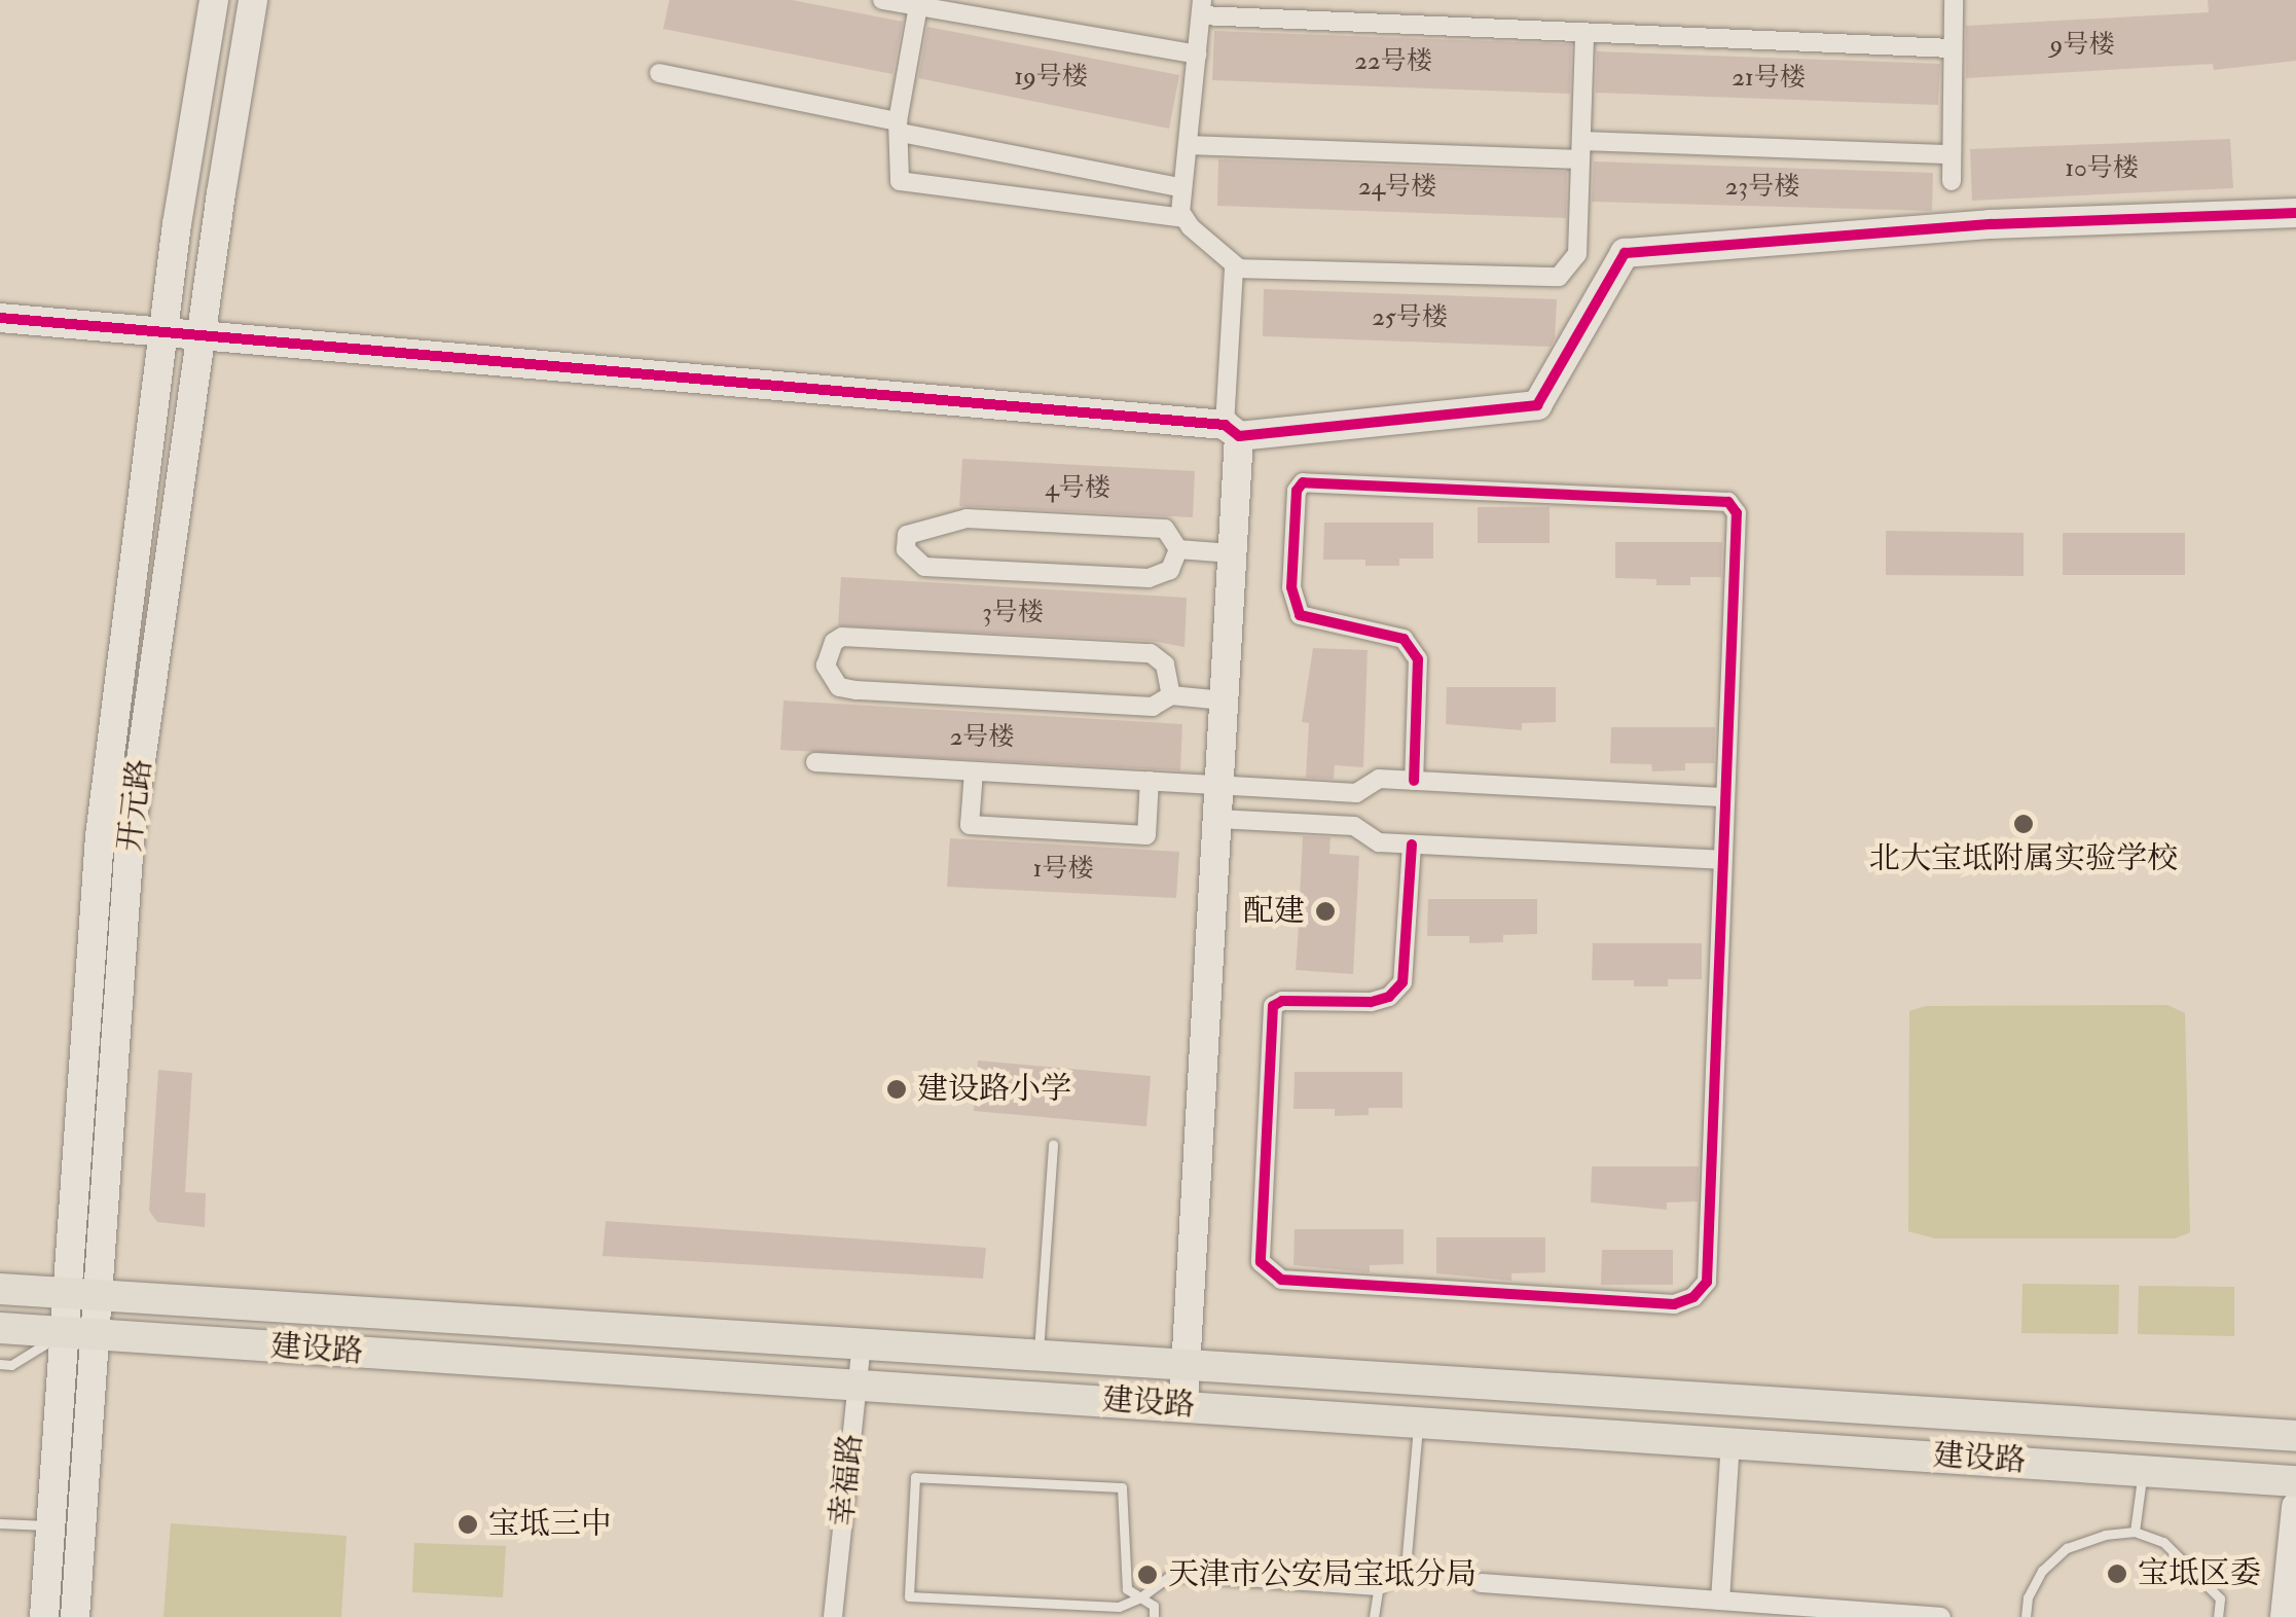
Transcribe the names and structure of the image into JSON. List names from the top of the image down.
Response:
{
  "streets": {
    "main road": ["开元路", "建设路"],
    "street": ["幸福路"]
  },
  "crossings": [
    ["开元路", "建设路"],
    ["建设路", "幸福路"]
  ],
  "places": [
    "北大宝坻附属实验学校",
    "配建",
    "建设路小学",
    "宝坻三中",
    "宝坻区委",
    "天津市公安局宝坻分局"
  ],
  "house_numbers": [
    "9号楼",
    "22号楼",
    "19号楼",
    "21号楼",
    "10号楼",
    "24号楼",
    "23号楼",
    "25号楼",
    "4号楼",
    "3号楼",
    "2号楼",
    "1号楼"
  ]
}
